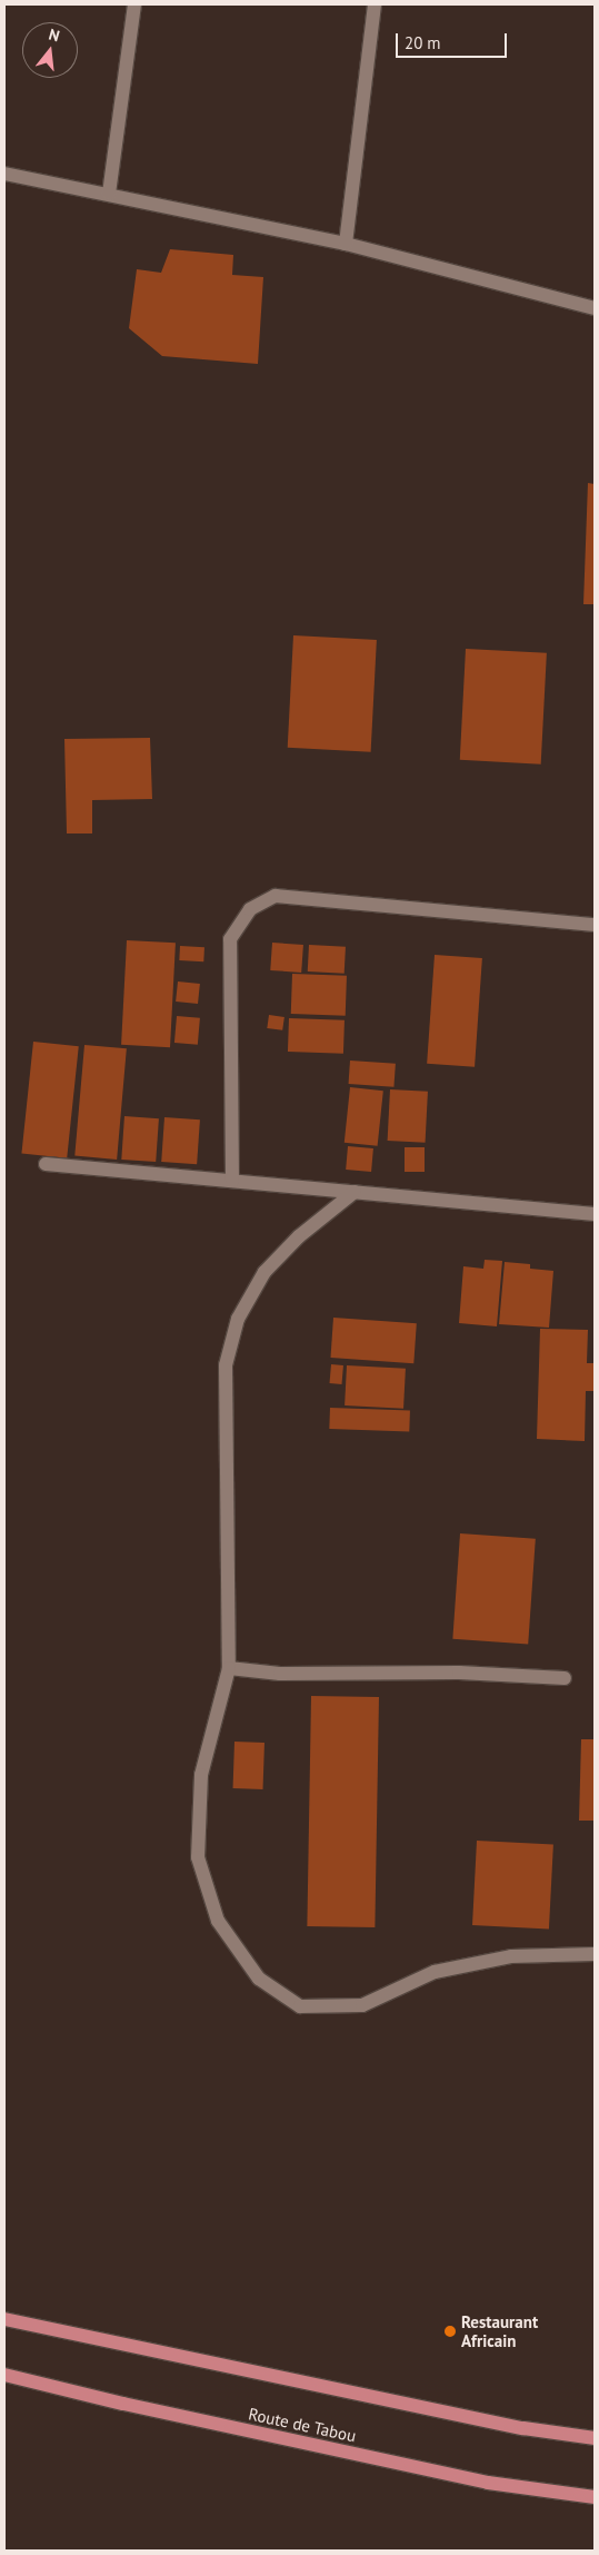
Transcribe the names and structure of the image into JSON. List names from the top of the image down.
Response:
{
  "streets": {
    "main road": ["Route de Tabou"]
  },
  "places": ["Restaurant Africain"],
  "scale_bar": "20 m",
  "north": "top"
}
